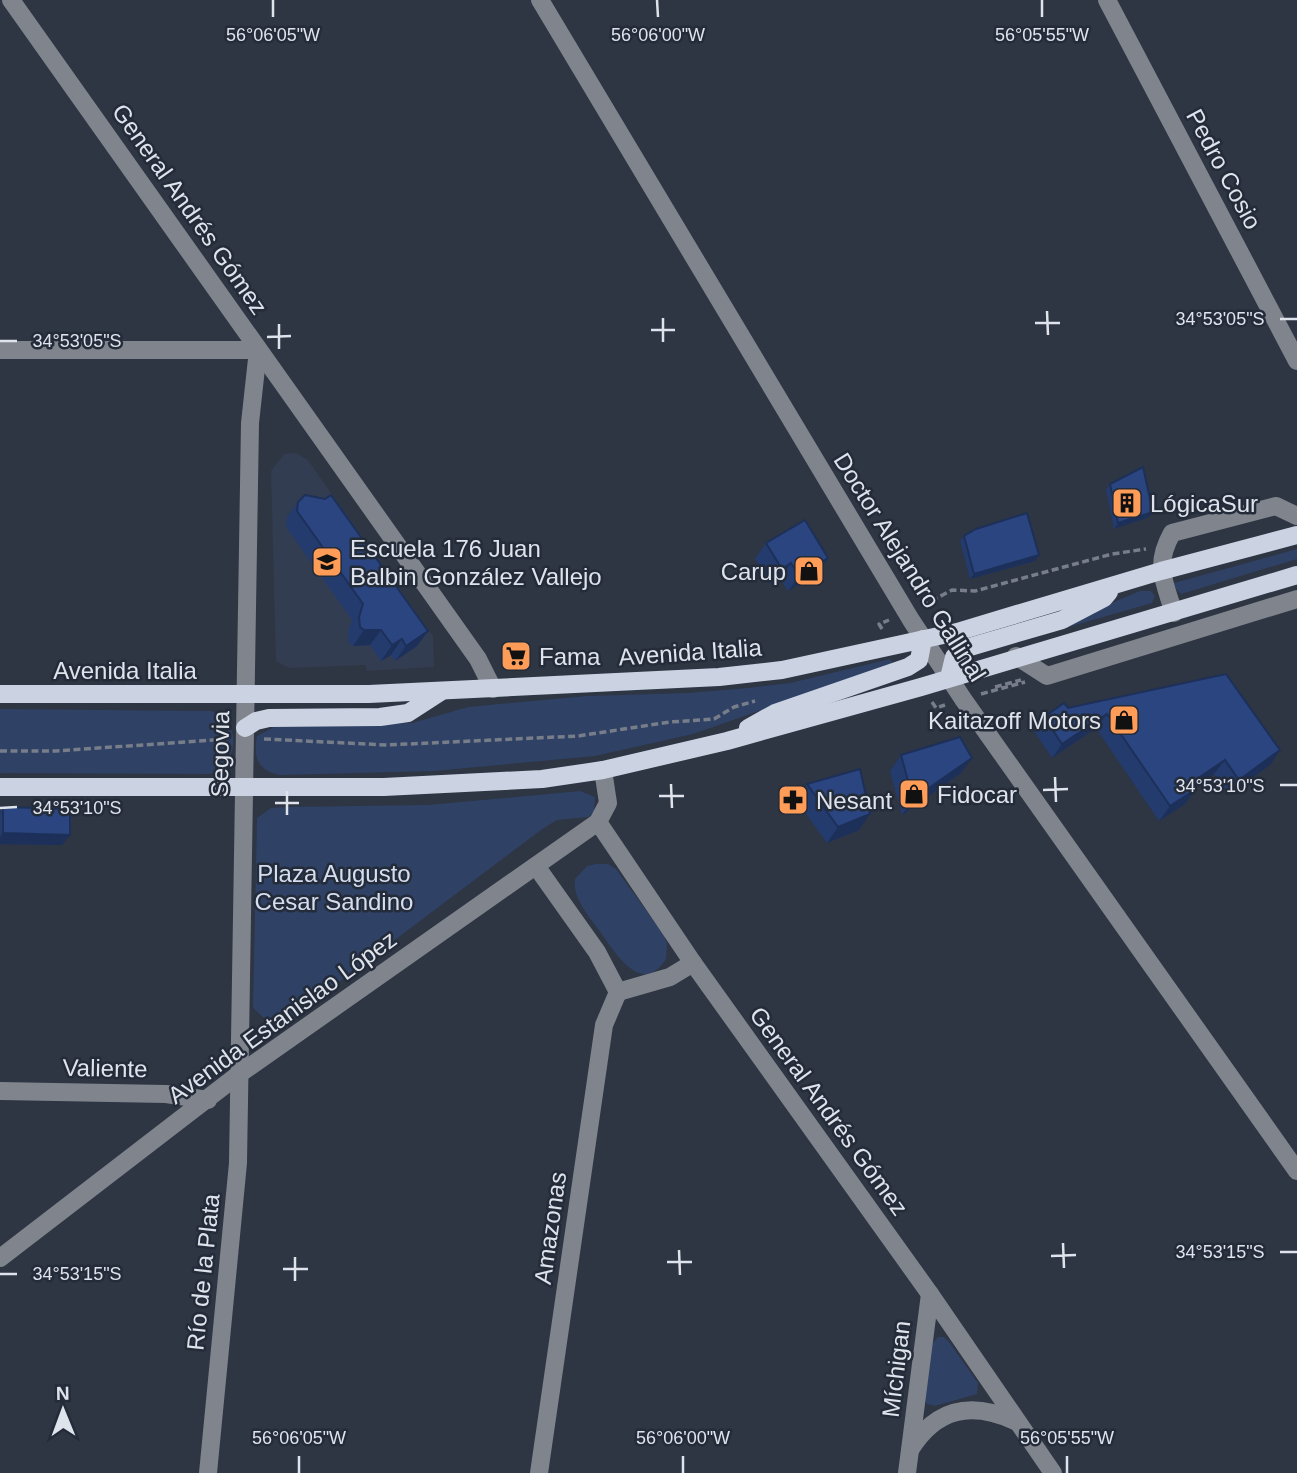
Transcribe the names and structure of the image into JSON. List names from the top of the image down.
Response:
{
  "streets": {
    "main road": ["Avenida Italia"],
    "street": [
      "Pedro Cosio",
      "General Andrés Gómez",
      "Doctor Alejandro Gallinal",
      "Segovia",
      "Avenida Estanislao López",
      "Valiente",
      "Amazonas",
      "Río de la Plata",
      "Míchigan"
    ]
  },
  "crossings": [
    ["General Andrés Gómez", "Avenida Italia"],
    ["General Andrés Gómez", "Segovia"],
    ["General Andrés Gómez", "Avenida Estanislao López"],
    ["General Andrés Gómez", "Míchigan"],
    ["Doctor Alejandro Gallinal", "Avenida Italia"],
    ["Avenida Italia", "Segovia"],
    ["Segovia", "Avenida Estanislao López"],
    ["Segovia", "Río de la Plata"],
    ["Avenida Estanislao López", "Valiente"],
    ["Avenida Estanislao López", "Río de la Plata"]
  ],
  "parks": ["Plaza Augusto Cesar Sandino"],
  "places": {
    "building": ["LógicaSur"],
    "school or university": ["Escuela 176 Juan Balbin González Vallejo"],
    "shop": ["Carup", "Kaitazoff Motors", "Fidocar"],
    "supermarket": ["Fama"],
    "pharmacy": ["Nesant"]
  },
  "north": "top",
  "coordinates": [
    "56°06'05\"W",
    "56°06'00\"W",
    "56°05'55\"W",
    "34°53'05\"S",
    "34°53'10\"S",
    "34°53'15\"S"
  ]
}
